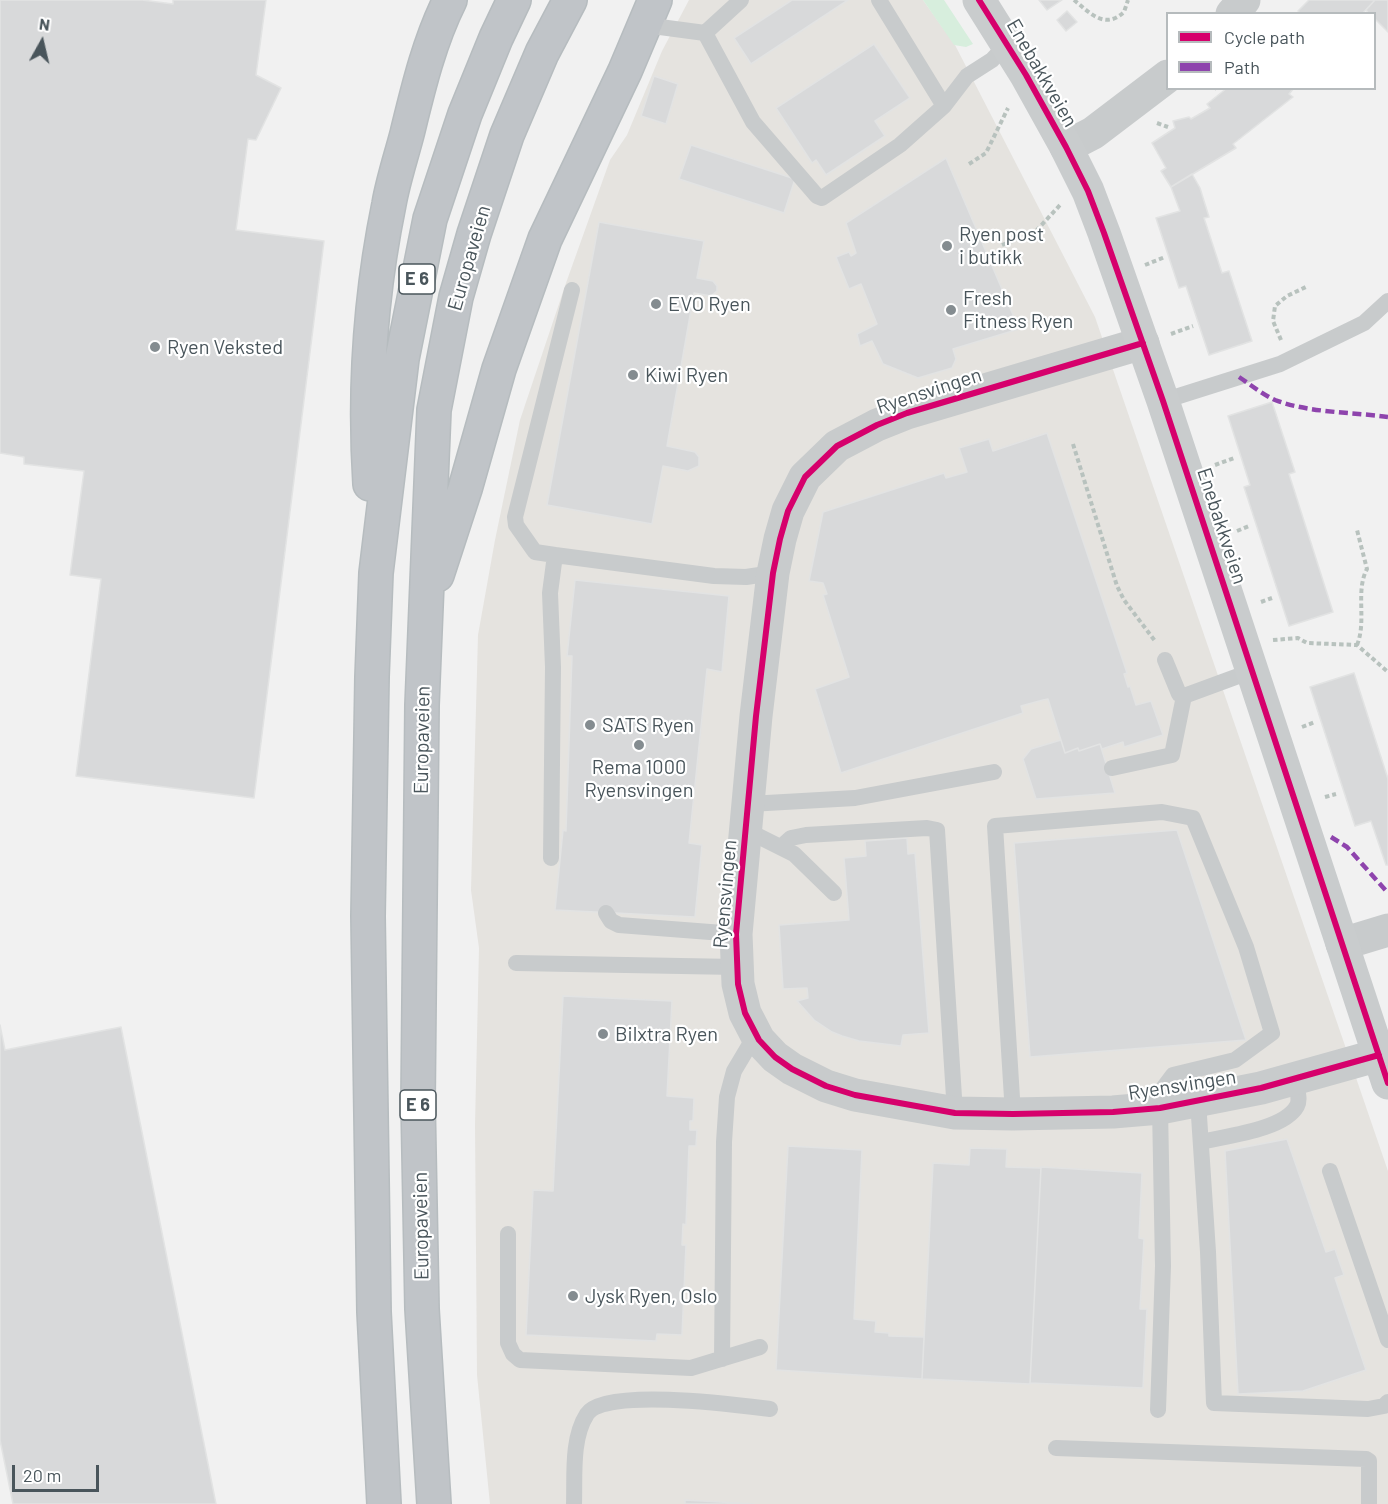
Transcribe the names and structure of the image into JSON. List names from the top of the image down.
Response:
{
  "streets": {
    "highway": ["Europaveien", "E 6"],
    "main road": ["Enebakkveien"],
    "street": ["Ryensvingen"]
  },
  "crossings": [
    ["Enebakkveien", "Ryensvingen"],
    ["Europaveien", "E 6"]
  ],
  "places": [
    "Ryen post i butikk",
    "EVO Ryen",
    "Fresh Fitness Ryen",
    "Ryen Veksted",
    "Kiwi Ryen",
    "SATS Ryen",
    "Rema 1000 Ryensvingen",
    "Bilxtra Ryen",
    "Jysk Ryen, Oslo"
  ],
  "legend": ["Cycle path", "Path"],
  "scale_bar": "20 m",
  "north": "top"
}
